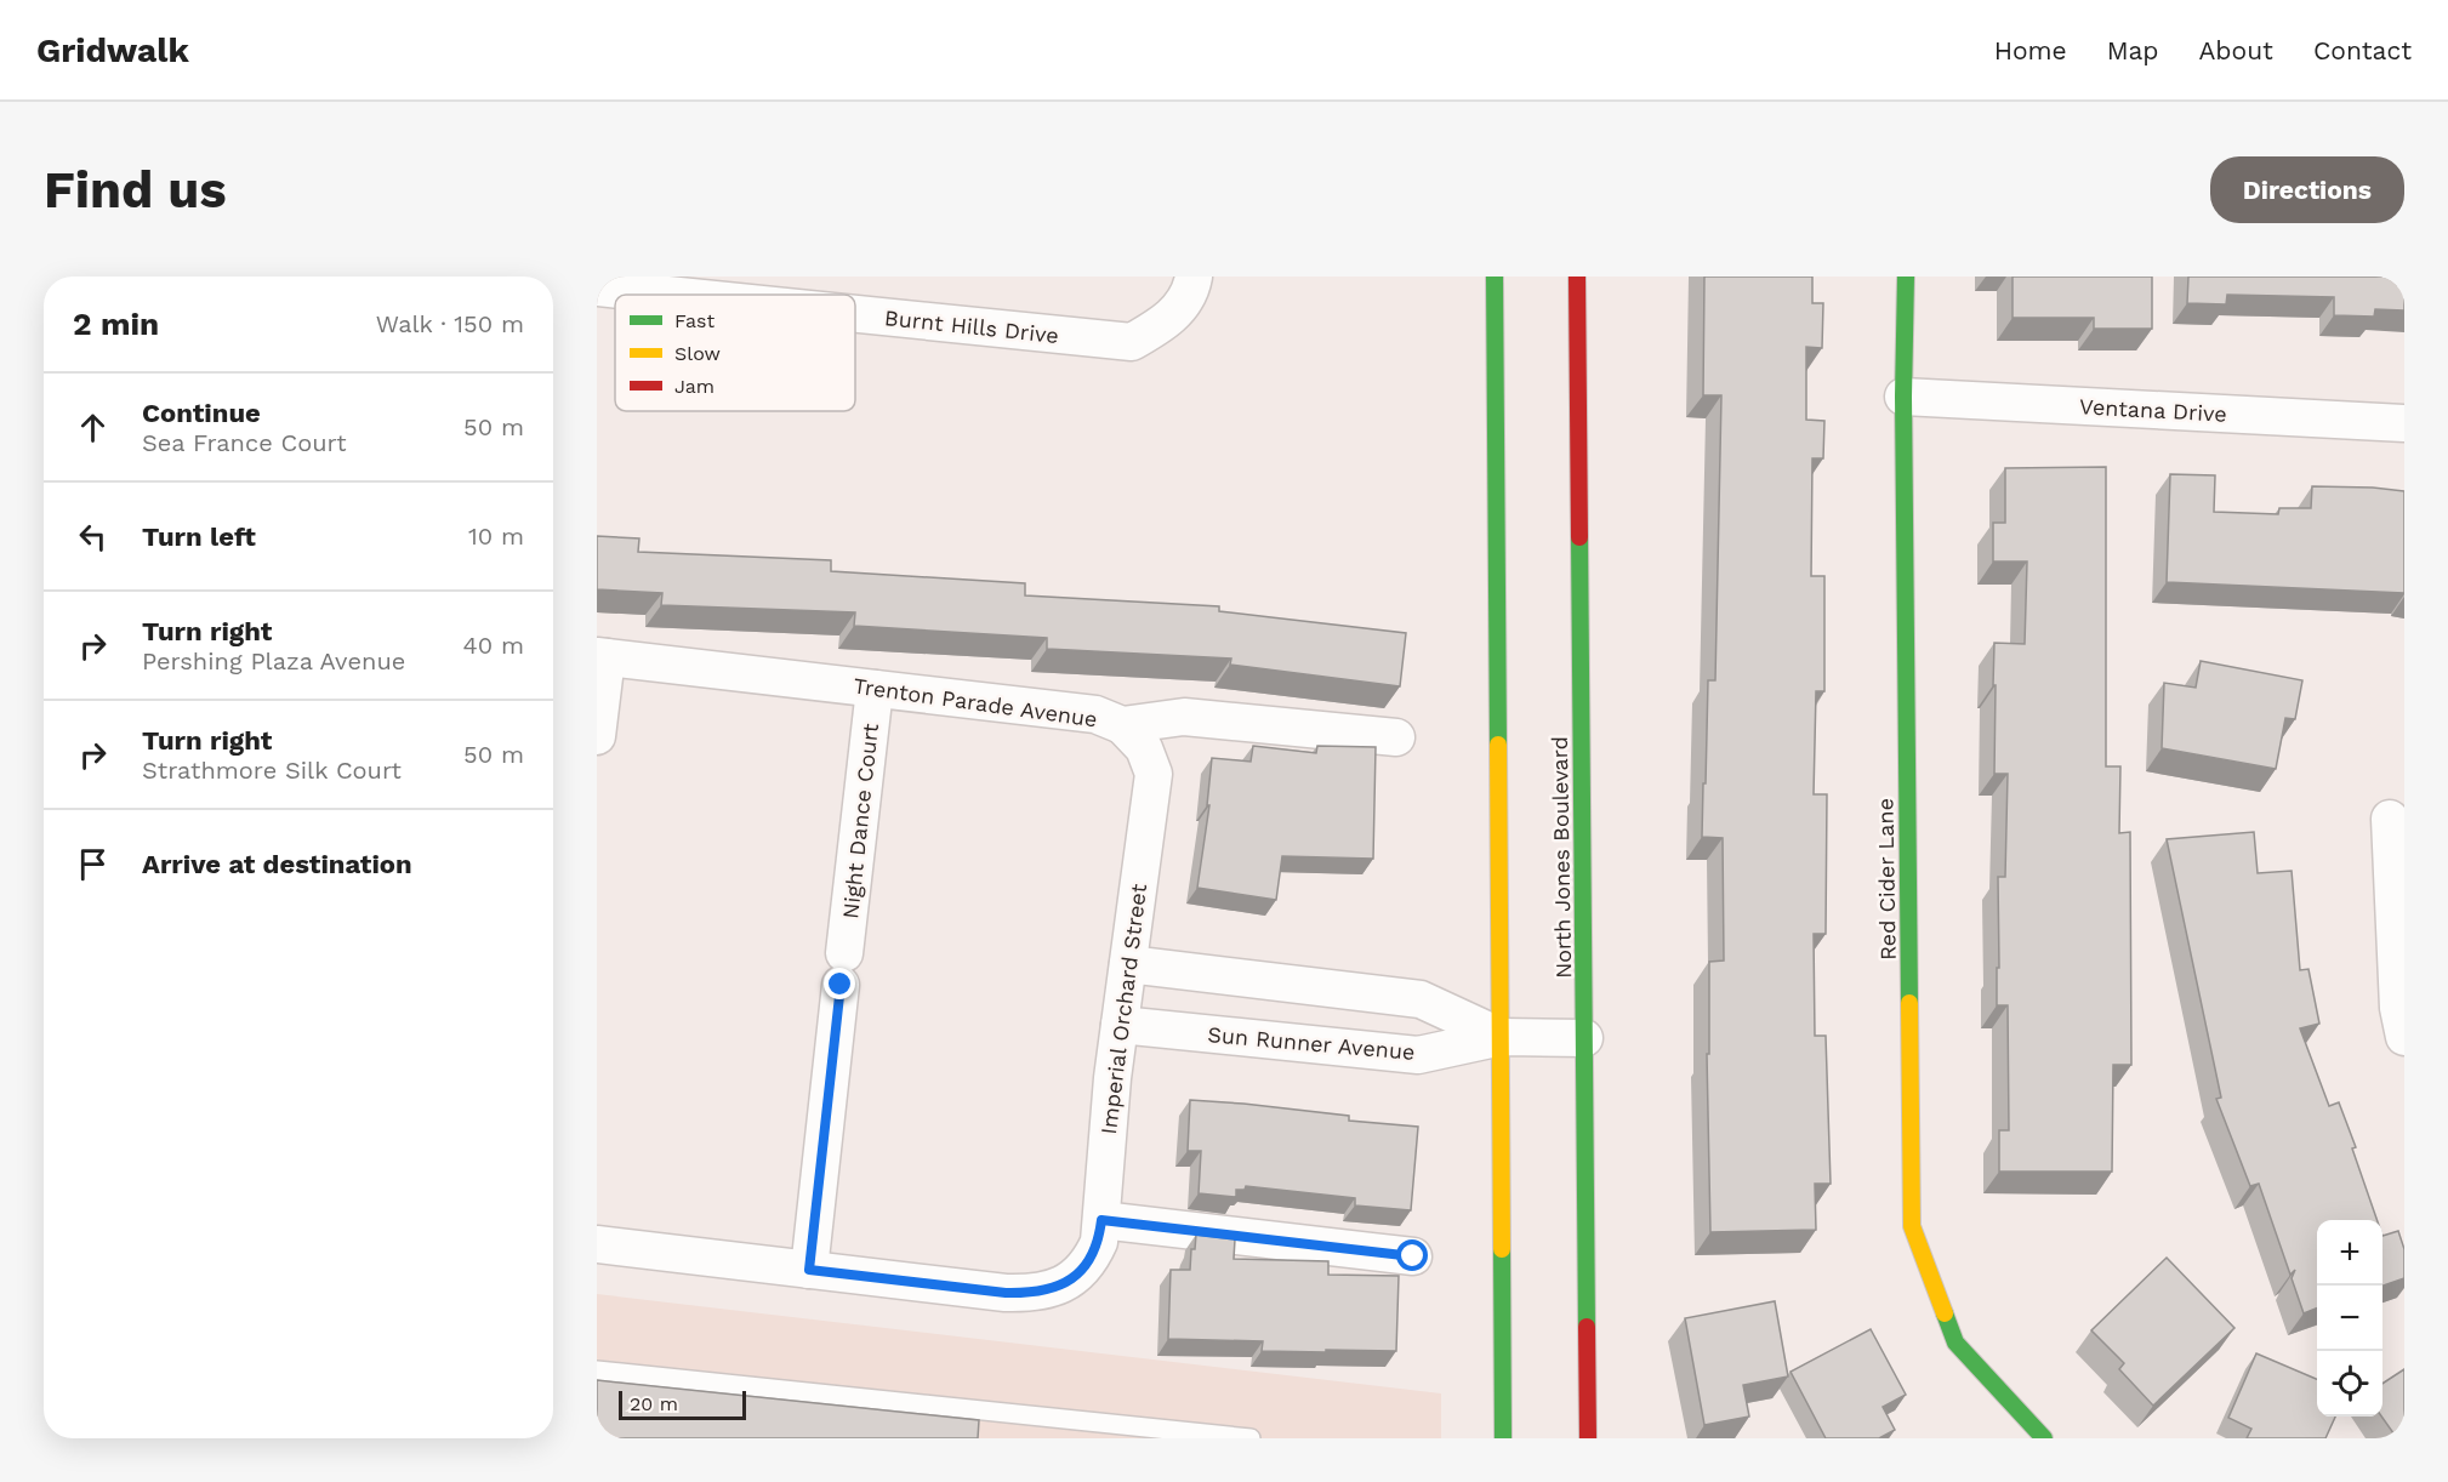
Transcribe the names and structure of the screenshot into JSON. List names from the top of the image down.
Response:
{
  "streets": {
    "main road": ["North Jones Boulevard", "Red Cider Lane"],
    "street": [
      "Burnt Hills Drive",
      "Ventana Drive",
      "Trenton Parade Avenue",
      "Night Dance Court",
      "Imperial Orchard Street",
      "Sun Runner Avenue"
    ]
  },
  "crossings": [
    ["Ventana Drive", "Red Cider Lane"],
    ["Trenton Parade Avenue", "Night Dance Court"],
    ["Trenton Parade Avenue", "Imperial Orchard Street"],
    ["Night Dance Court", "Imperial Orchard Street"],
    ["North Jones Boulevard", "Sun Runner Avenue"],
    ["Imperial Orchard Street", "Sun Runner Avenue"]
  ],
  "legend": ["Fast", "Slow", "Jam"],
  "scale_bar": "20 m",
  "page": {
    "header": "Gridwalk",
    "nav": [
      "Home",
      "Map",
      "About",
      "Contact"
    ],
    "buttons": "Directions",
    "title": "Find us",
    "heading": ["2 min", "Walk · 150 m"],
    "list": [
      ["Continue", "Sea France Court", "50 m"],
      ["Turn left", "10 m"],
      ["Turn right", "Pershing Plaza Avenue", "40 m"],
      ["Turn right", "Strathmore Silk Court", "50 m"],
      "Arrive at destination"
    ],
    "map_buttons": ["+", "−"],
    "scale": "20 m"
  }
}
